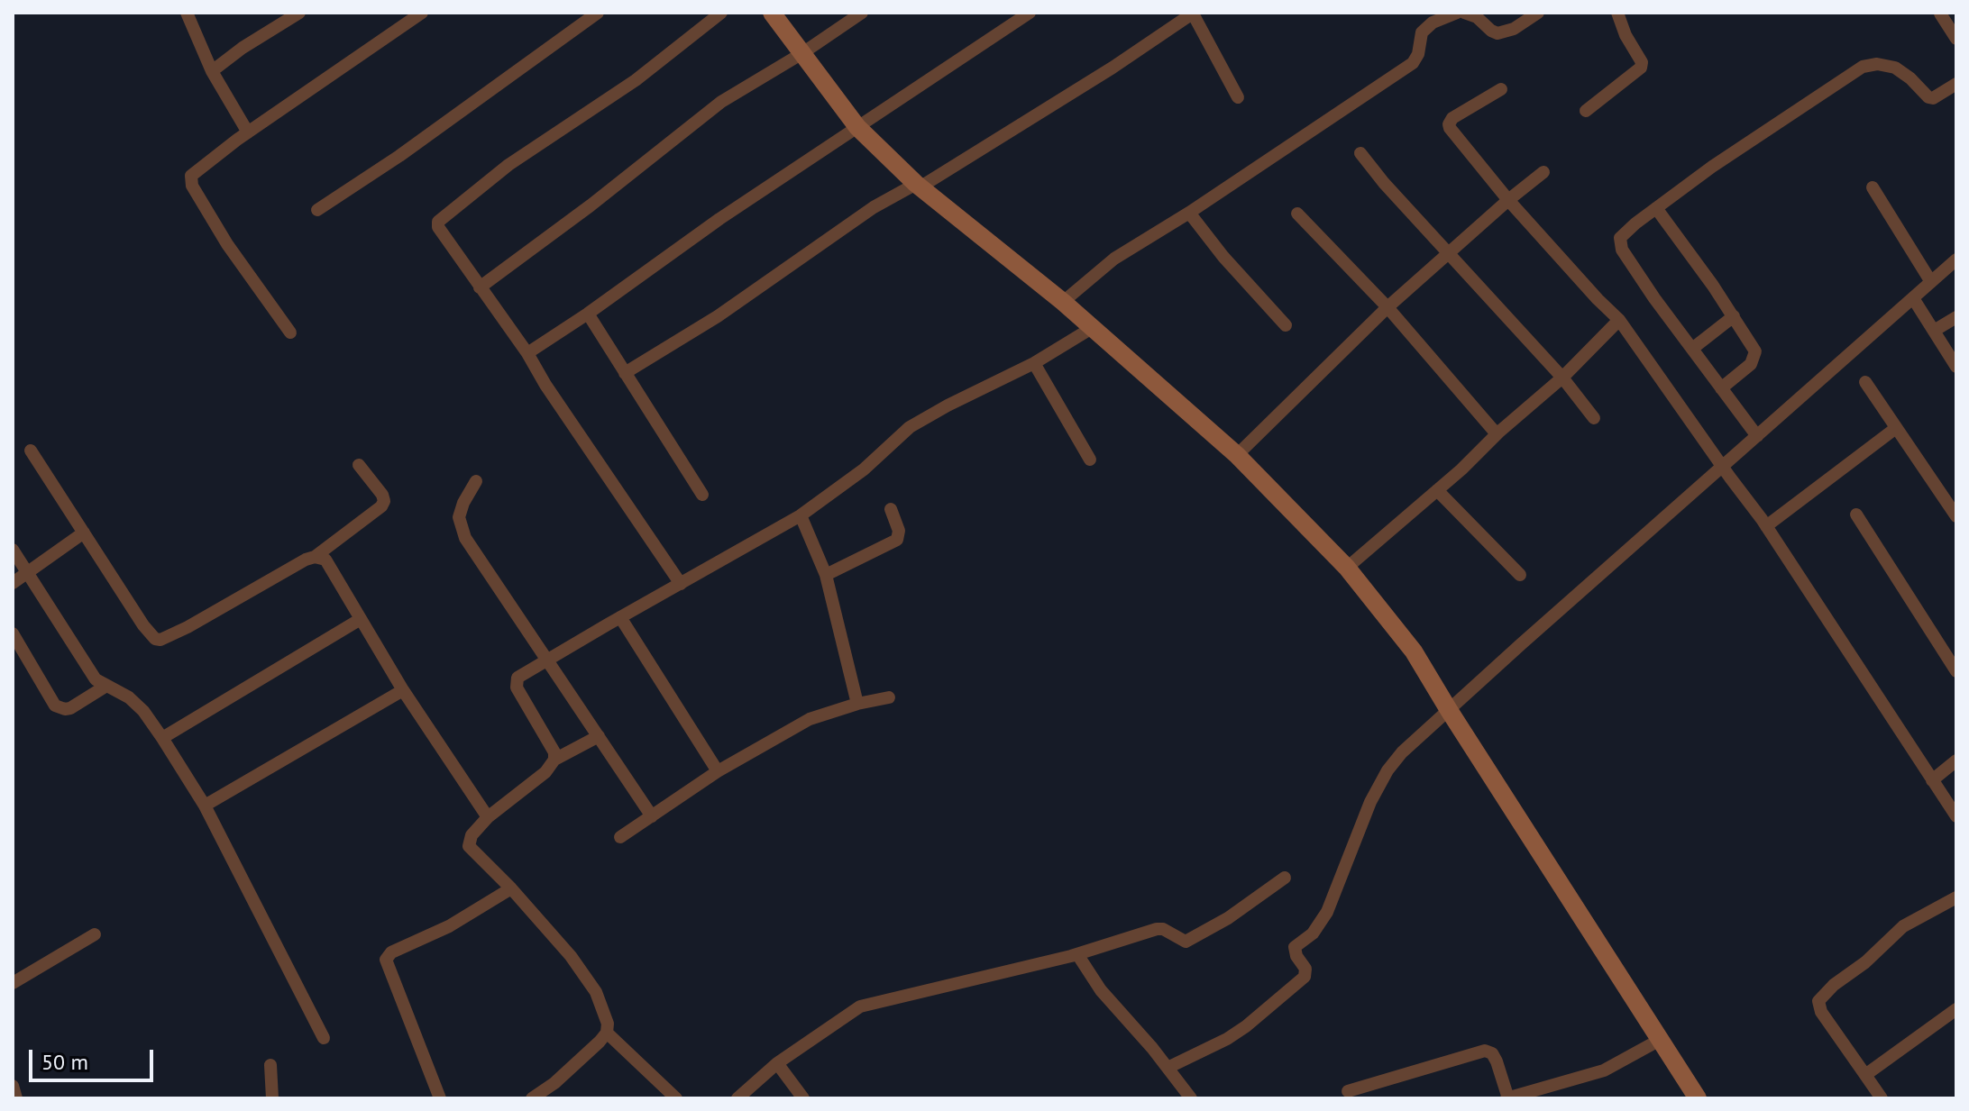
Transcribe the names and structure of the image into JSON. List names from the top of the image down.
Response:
{
  "scale_bar": "50 m"
}
